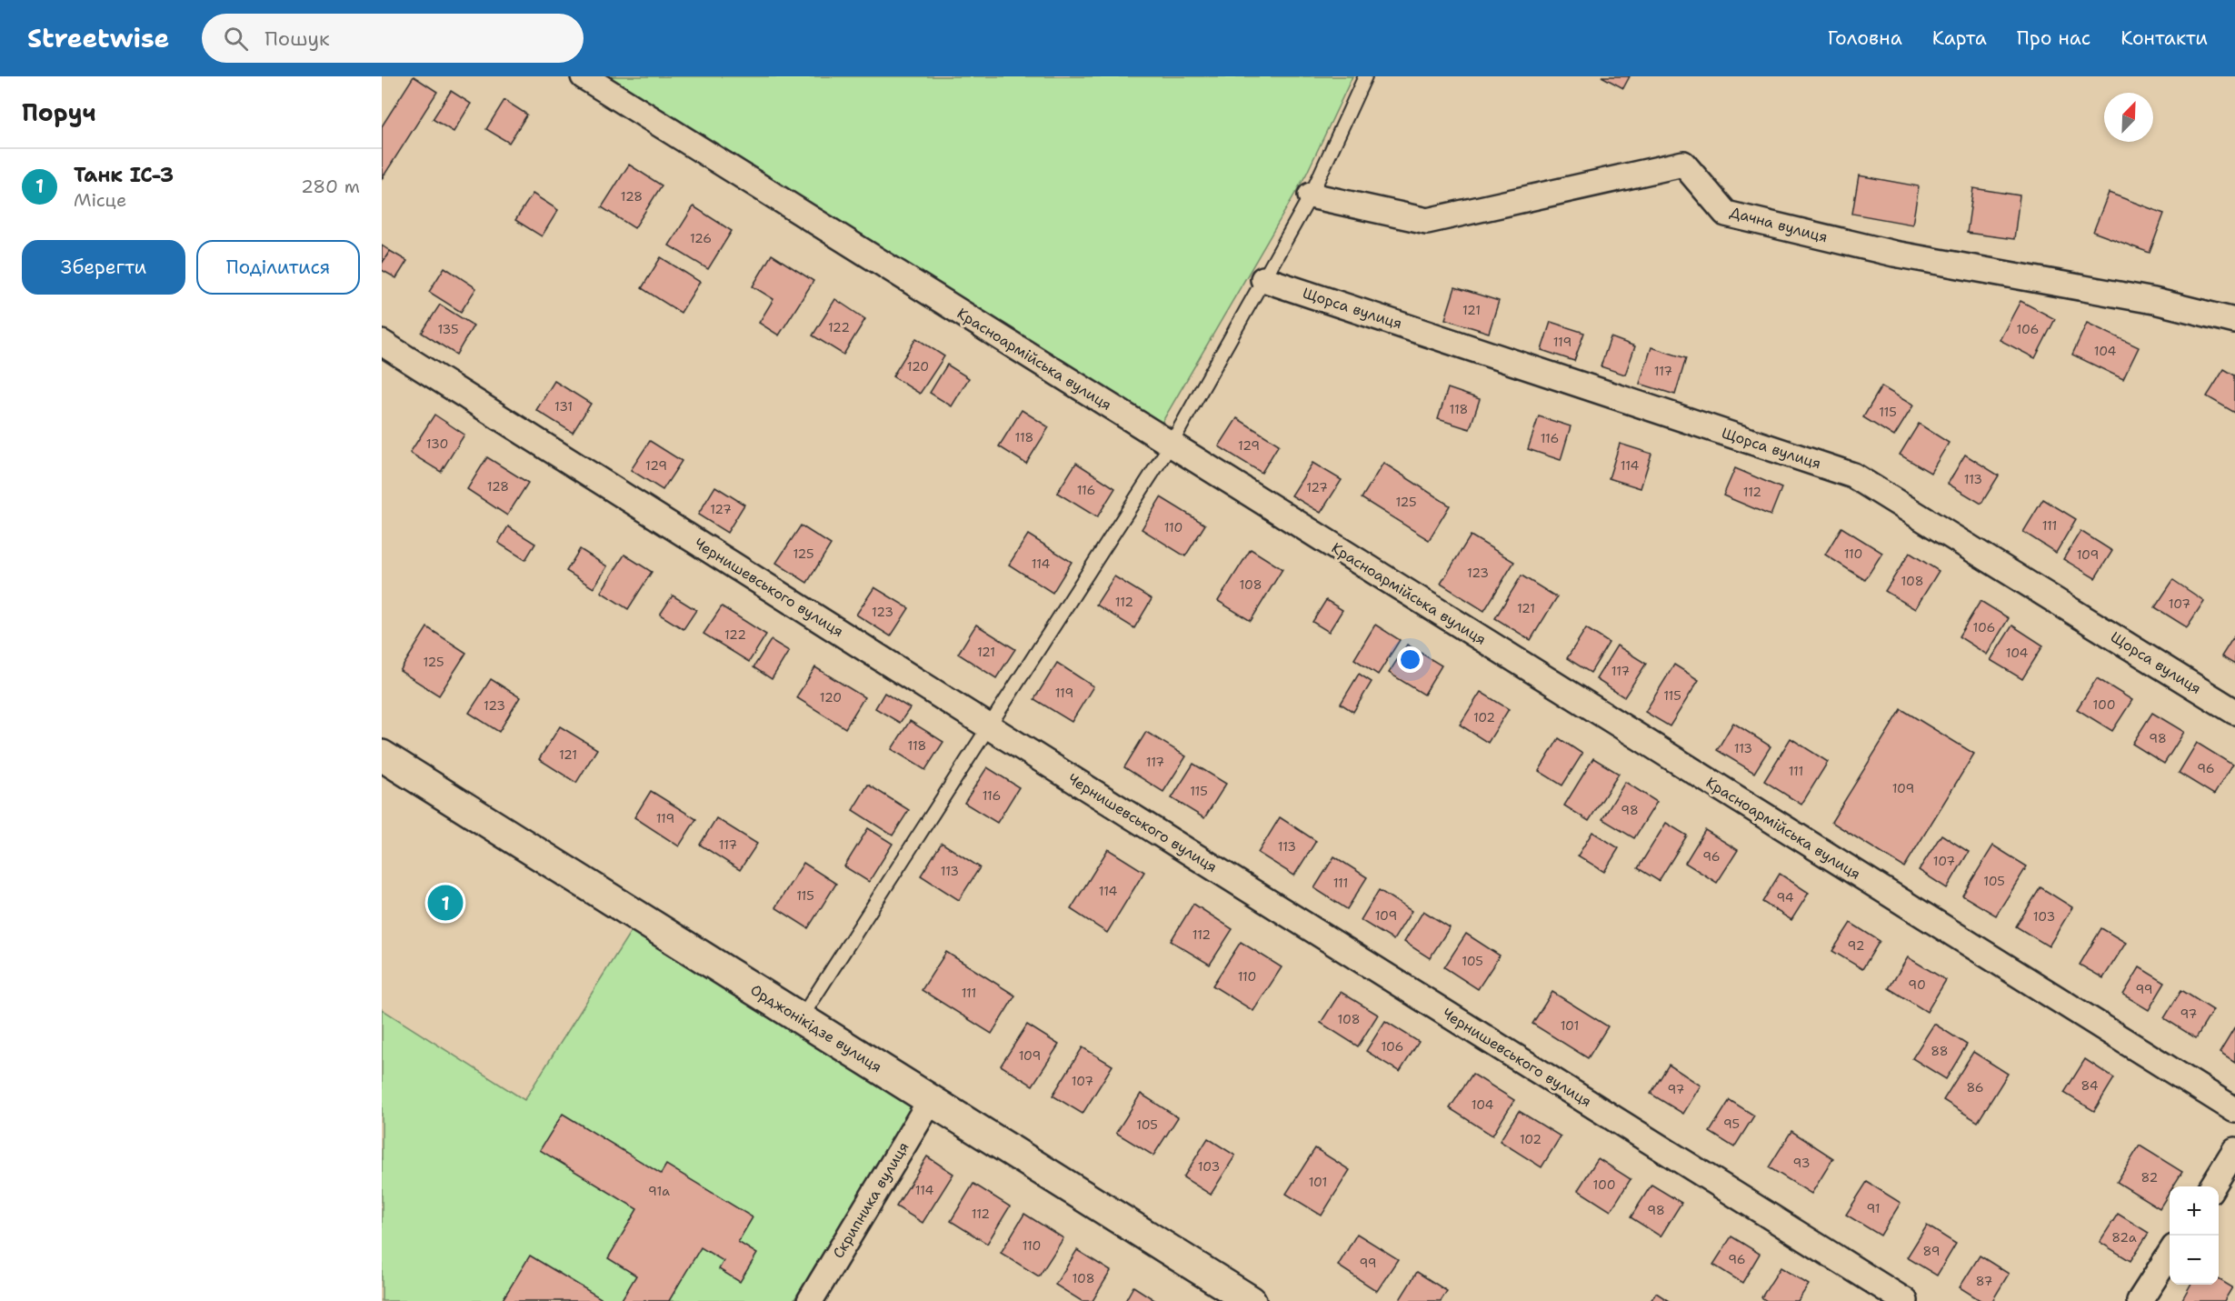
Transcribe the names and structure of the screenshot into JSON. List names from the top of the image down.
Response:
{
  "streets": {
    "main road": ["Орджонікідзе вулиця"],
    "street": [
      "Дачна вулиця",
      "Щорса вулиця",
      "Красноармійська вулиця",
      "Чернишевського вулиця",
      "Скрипника вулиця"
    ]
  },
  "crossings": [
    ["Орджонікідзе вулиця", "Скрипника вулиця"]
  ],
  "house_numbers": [
    "128",
    "126",
    "121",
    "122",
    "135",
    "106",
    "119",
    "104",
    "120",
    "117",
    "131",
    "118",
    "115",
    "118",
    "116",
    "130",
    "129",
    "129",
    "114",
    "113",
    "128",
    "127",
    "116",
    "112",
    "125",
    "127",
    "111",
    "110",
    "125",
    "110",
    "109",
    "114",
    "123",
    "108",
    "108",
    "112",
    "107",
    "121",
    "123",
    "106",
    "122",
    "121",
    "104",
    "125",
    "117",
    "119",
    "115",
    "120",
    "100",
    "123",
    "102",
    "98",
    "118",
    "113",
    "121",
    "117",
    "96",
    "111",
    "109",
    "115",
    "116",
    "98",
    "119",
    "117",
    "113",
    "96",
    "107",
    "113",
    "105",
    "111",
    "114",
    "115",
    "94",
    "109",
    "103",
    "112",
    "92",
    "105",
    "110",
    "90",
    "99",
    "111",
    "97",
    "108",
    "101",
    "106",
    "88",
    "109",
    "107",
    "84",
    "86",
    "97",
    "104",
    "95",
    "105",
    "102",
    "93",
    "103",
    "82",
    "101",
    "100",
    "114",
    "91а",
    "91",
    "98",
    "112",
    "82а",
    "110",
    "89",
    "96",
    "99",
    "108",
    "87"
  ],
  "north": "top right",
  "page": {
    "header": "Streetwise",
    "search": "Пошук",
    "nav": [
      "Головна",
      "Карта",
      "Про нас",
      "Контакти"
    ],
    "heading": "Поруч",
    "list": [
      {
        "mark": "1",
        "name": "Танк ІС-3",
        "note": "Місце",
        "value": "280 m"
      }
    ],
    "buttons": ["Зберегти", "Поділитися"],
    "pins": "1",
    "map_buttons": ["+", "−"]
  }
}
